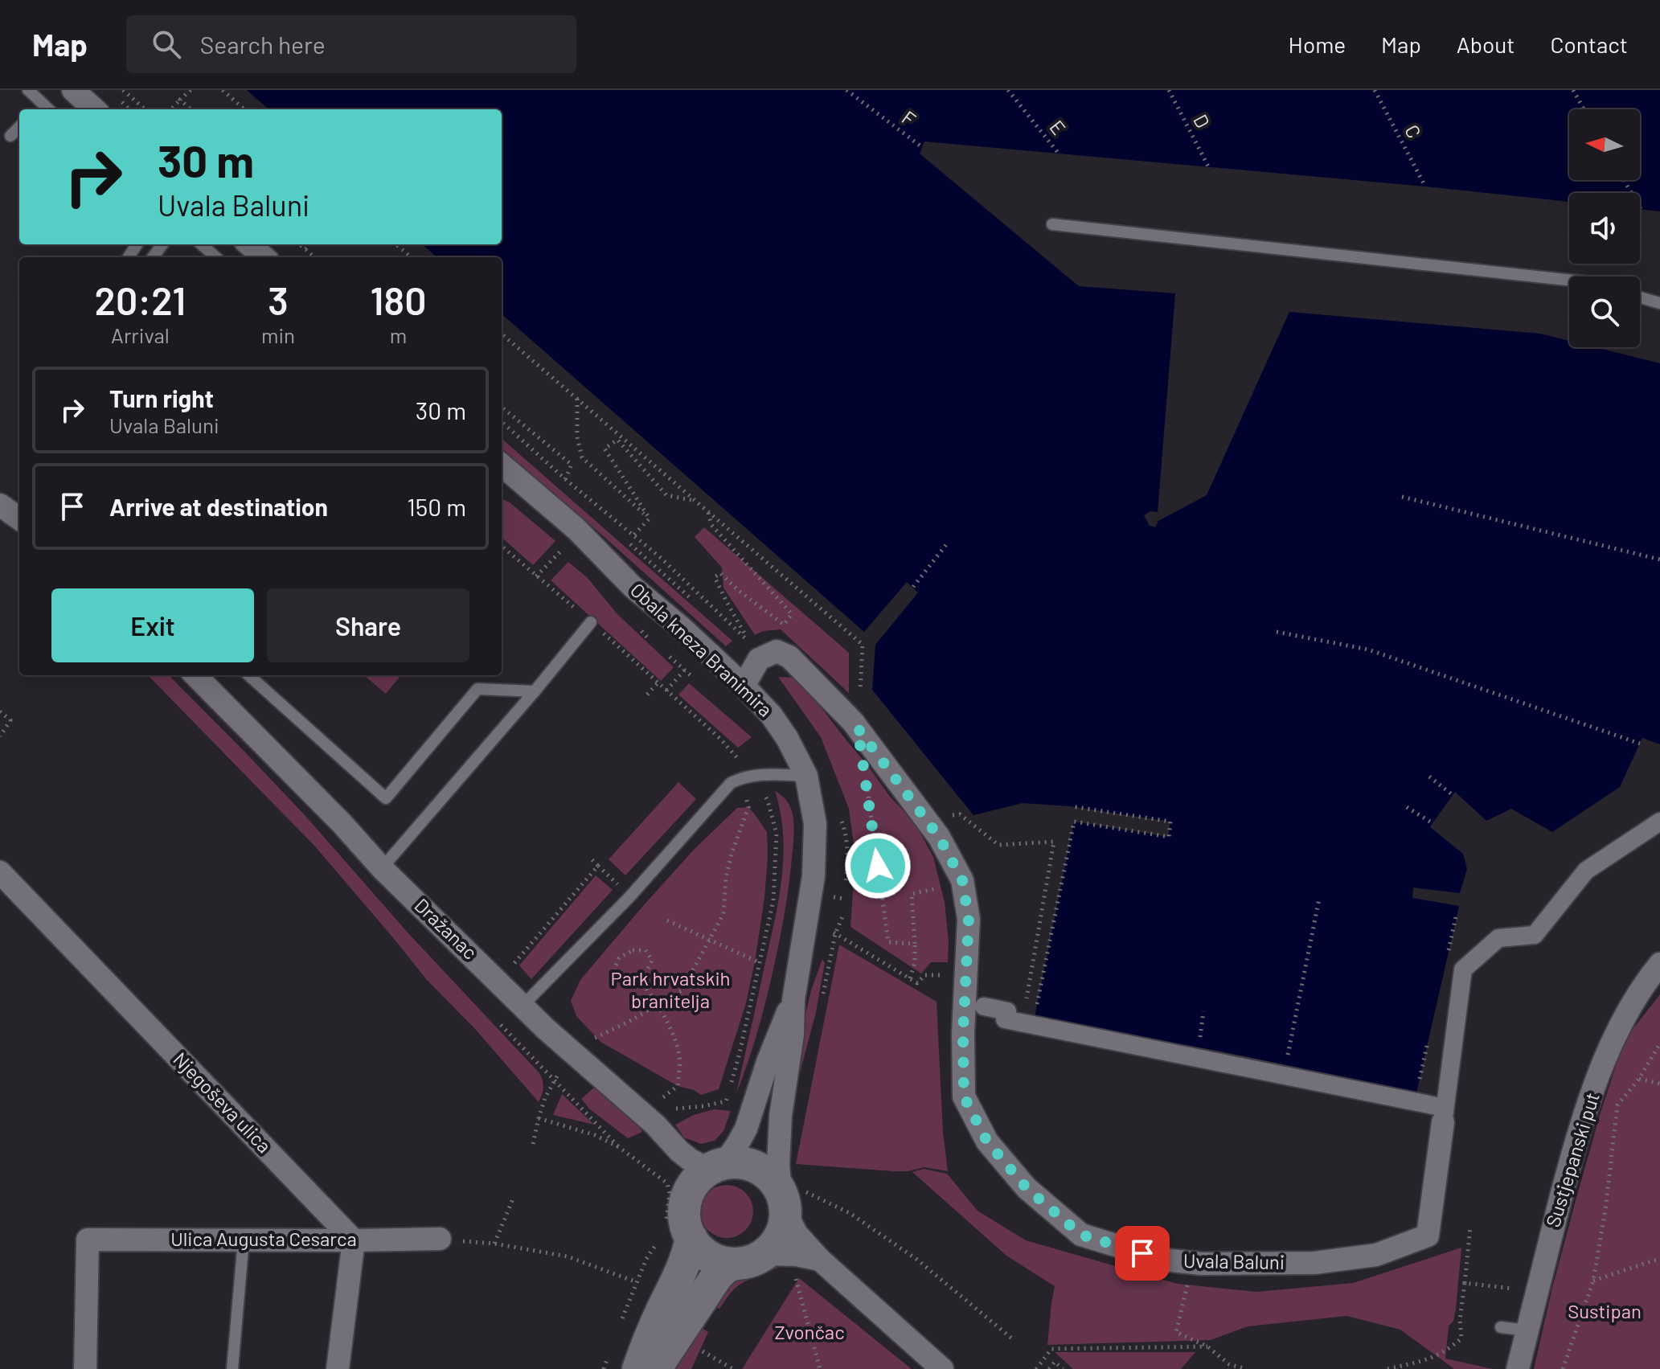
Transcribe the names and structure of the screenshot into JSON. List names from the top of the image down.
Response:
{
  "streets": {
    "street": [
      "Obala kneza Branimira",
      "Dražanac",
      "Njegoševa ulica",
      "Sustjepanski put",
      "Ulica Augusta Cesarca",
      "Uvala Baluni"
    ],
    "path": [
      "F",
      "D",
      "E",
      "C"
    ]
  },
  "crossings": [
    ["Obala kneza Branimira", "Dražanac"],
    ["Obala kneza Branimira", "Uvala Baluni"],
    ["Njegoševa ulica", "Ulica Augusta Cesarca"]
  ],
  "parks": ["Park hrvatskih branitelja", "Sustipan", "Zvončac"],
  "north": "left",
  "page": {
    "header": "Map",
    "search": "Search here",
    "nav": [
      "Home",
      "Map",
      "About",
      "Contact"
    ],
    "turn": ["30 m", "Uvala Baluni"],
    "eta": [
      "20:21",
      "Arrival",
      "3",
      "min",
      "180",
      "m"
    ],
    "list": [
      {
        "name": "Turn right",
        "note": "Uvala Baluni",
        "value": "30 m"
      },
      {
        "name": "Arrive at destination",
        "value": "150 m"
      }
    ],
    "buttons": ["Exit", "Share"]
  }
}
